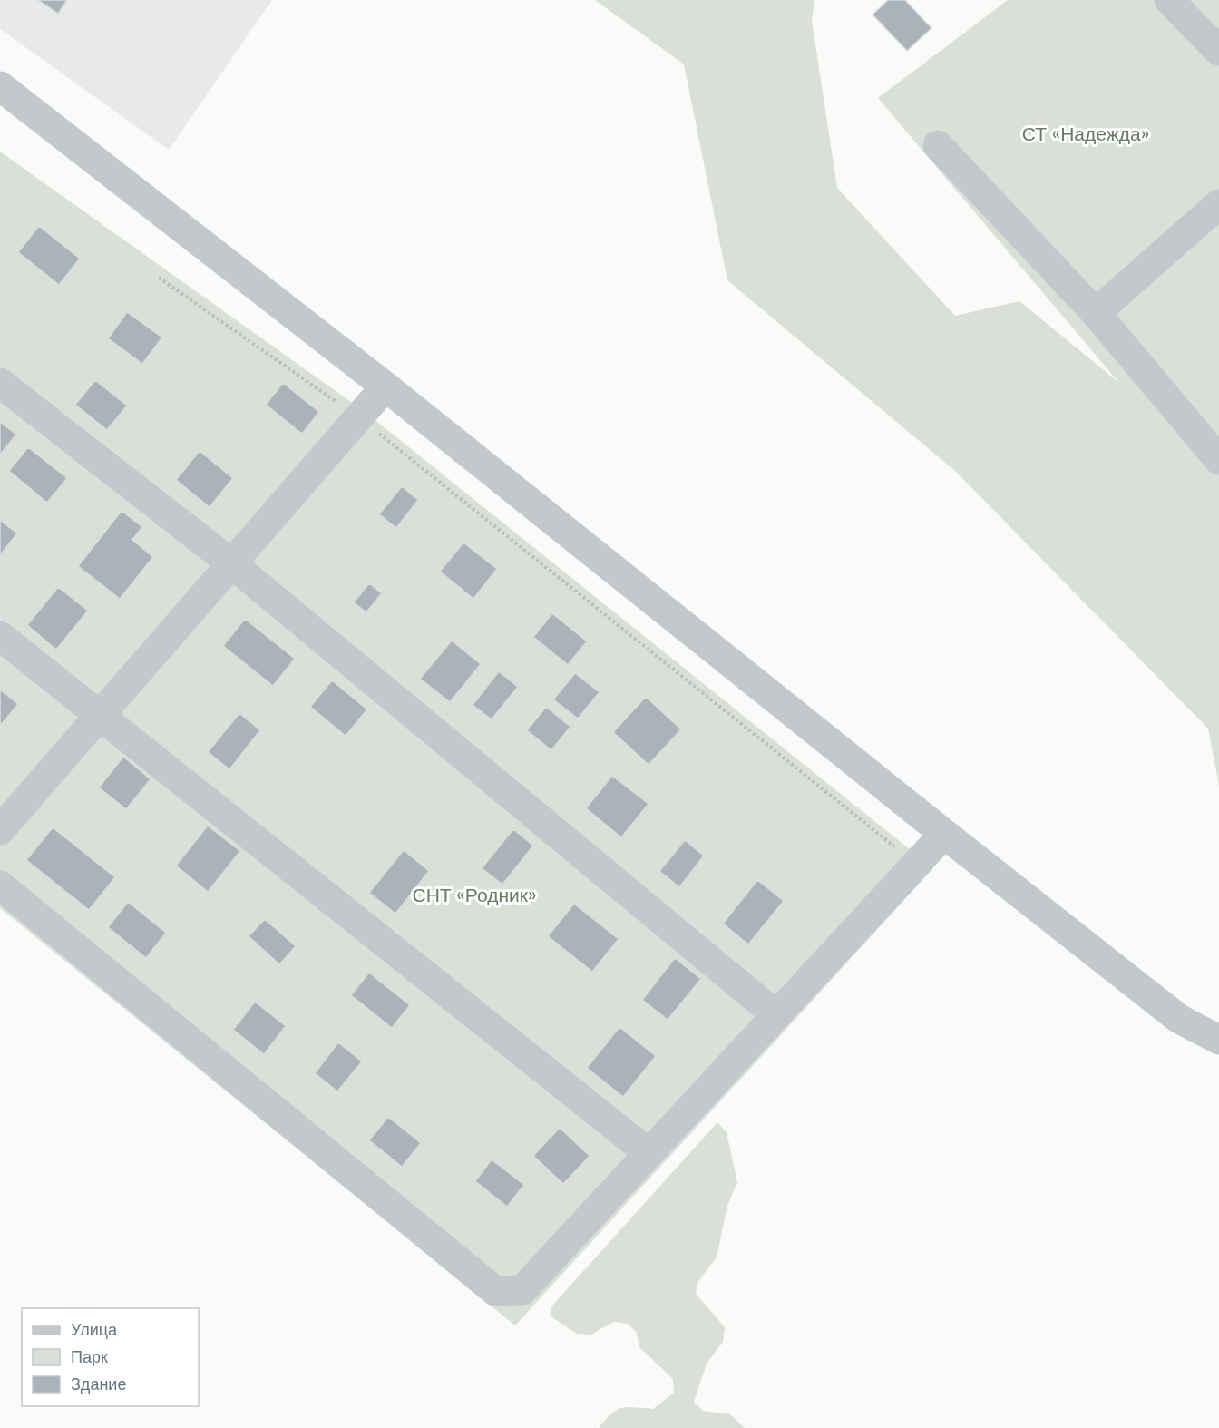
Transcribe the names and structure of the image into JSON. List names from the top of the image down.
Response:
{
  "parks": ["СТ «Надежда»", "СНТ «Родник»"],
  "legend": ["Улица", "Парк", "Здание"]
}
